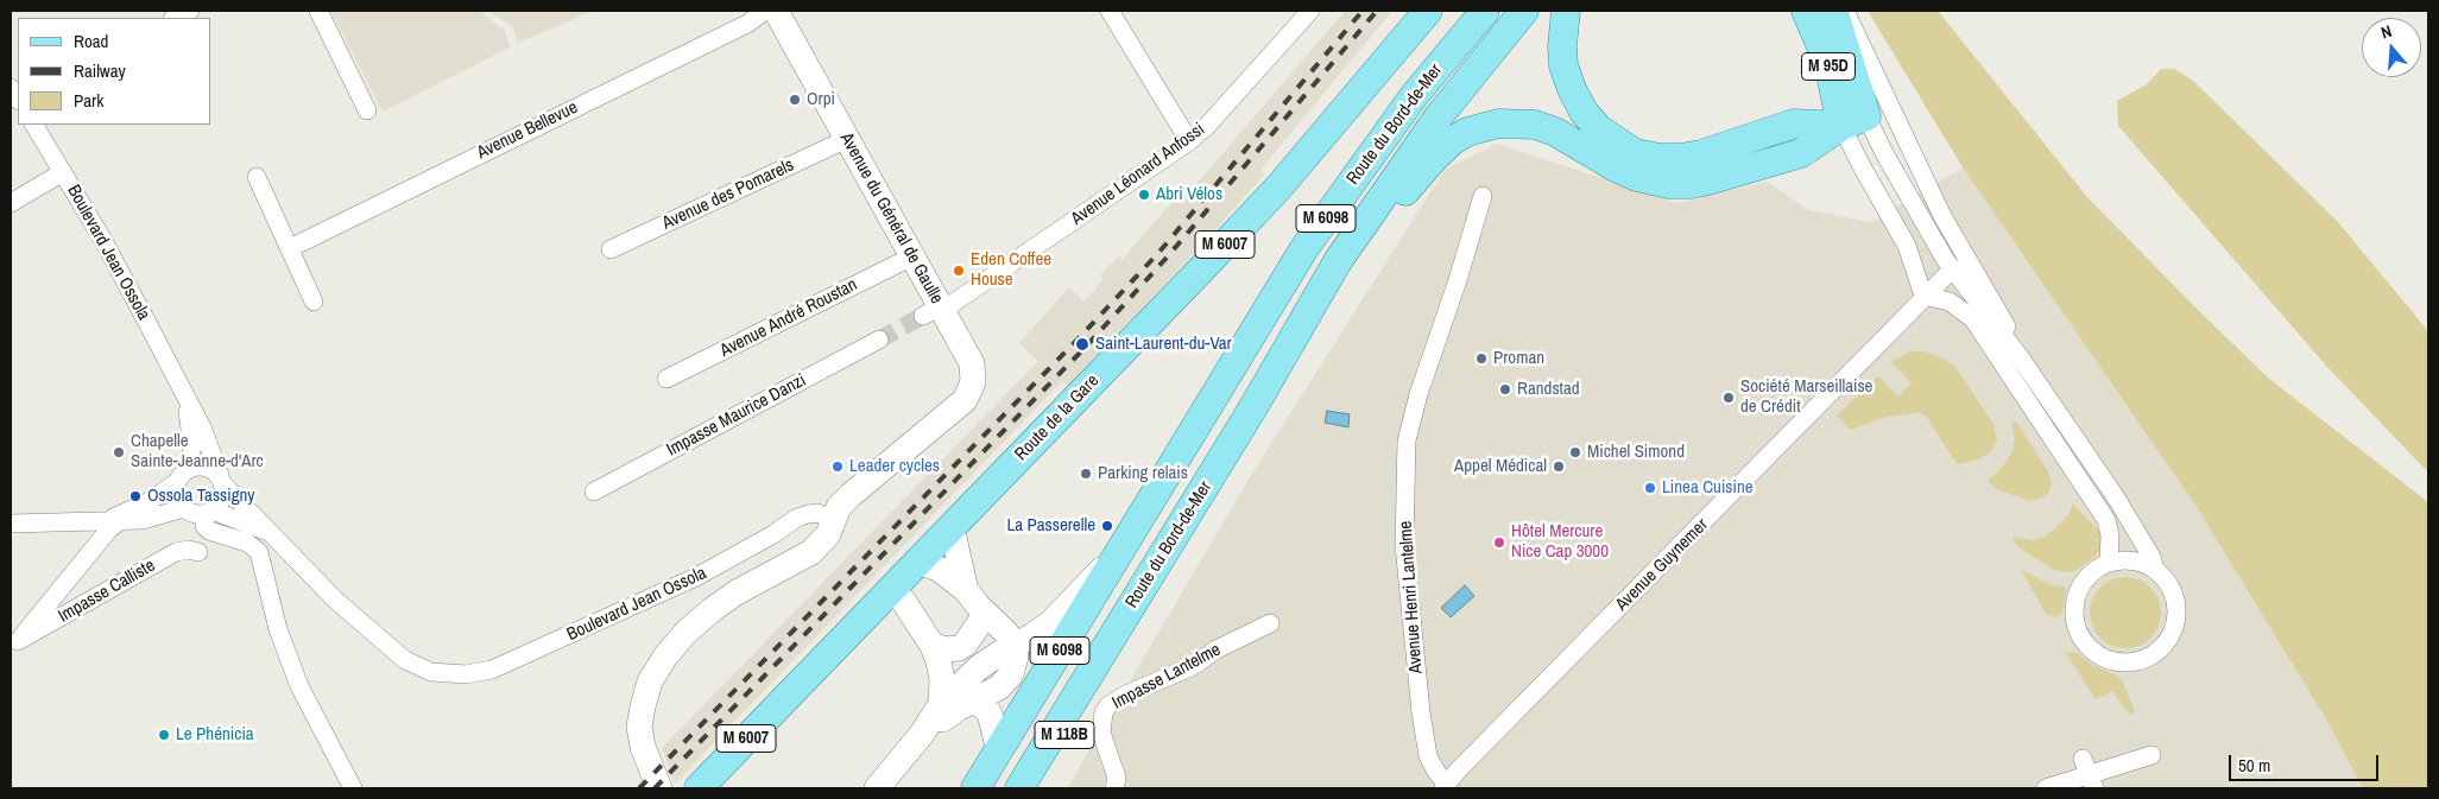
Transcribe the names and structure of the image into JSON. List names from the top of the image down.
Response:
{
  "streets": {
    "main road": [
      "M 95D",
      "Route du Bord-de-Mer",
      "Avenue du Général de Gaulle",
      "M 6098",
      "M 6007",
      "Route de la Gare",
      "M 118B"
    ],
    "street": [
      "Avenue Bellevue",
      "Avenue Léonard Anfossi",
      "Avenue des Pomarels",
      "Boulevard Jean Ossola",
      "Avenue André Roustan",
      "Impasse Maurice Danzi",
      "Avenue Guynemer",
      "Impasse Calliste",
      "Avenue Henri Lantelme",
      "Impasse Lantelme"
    ]
  },
  "crossings": [
    ["Route du Bord-de-Mer", "M 118B"],
    ["Avenue Léonard Anfossi", "Avenue du Général de Gaulle"],
    ["Avenue des Pomarels", "Avenue du Général de Gaulle"],
    ["Avenue du Général de Gaulle", "Boulevard Jean Ossola"],
    ["Avenue du Général de Gaulle", "Avenue André Roustan"],
    ["Avenue Guynemer", "Avenue Henri Lantelme"]
  ],
  "places": [
    "Orpi",
    "Abri Vélos",
    "Eden Coffee House",
    "Saint-Laurent-du-Var",
    "Proman",
    "Randstad",
    "Société Marseillaise de Crédit",
    "Chapelle Sainte-Jeanne-d'Arc",
    "Michel Simond",
    "Leader cycles",
    "Appel Médical",
    "Parking relais",
    "Linea Cuisine",
    "Ossola Tassigny",
    "La Passerelle",
    "Hôtel Mercure Nice Cap 3000",
    "Le Phénicia"
  ],
  "legend": ["Road", "Railway", "Park"],
  "scale_bar": "50 m",
  "north": "top"
}
